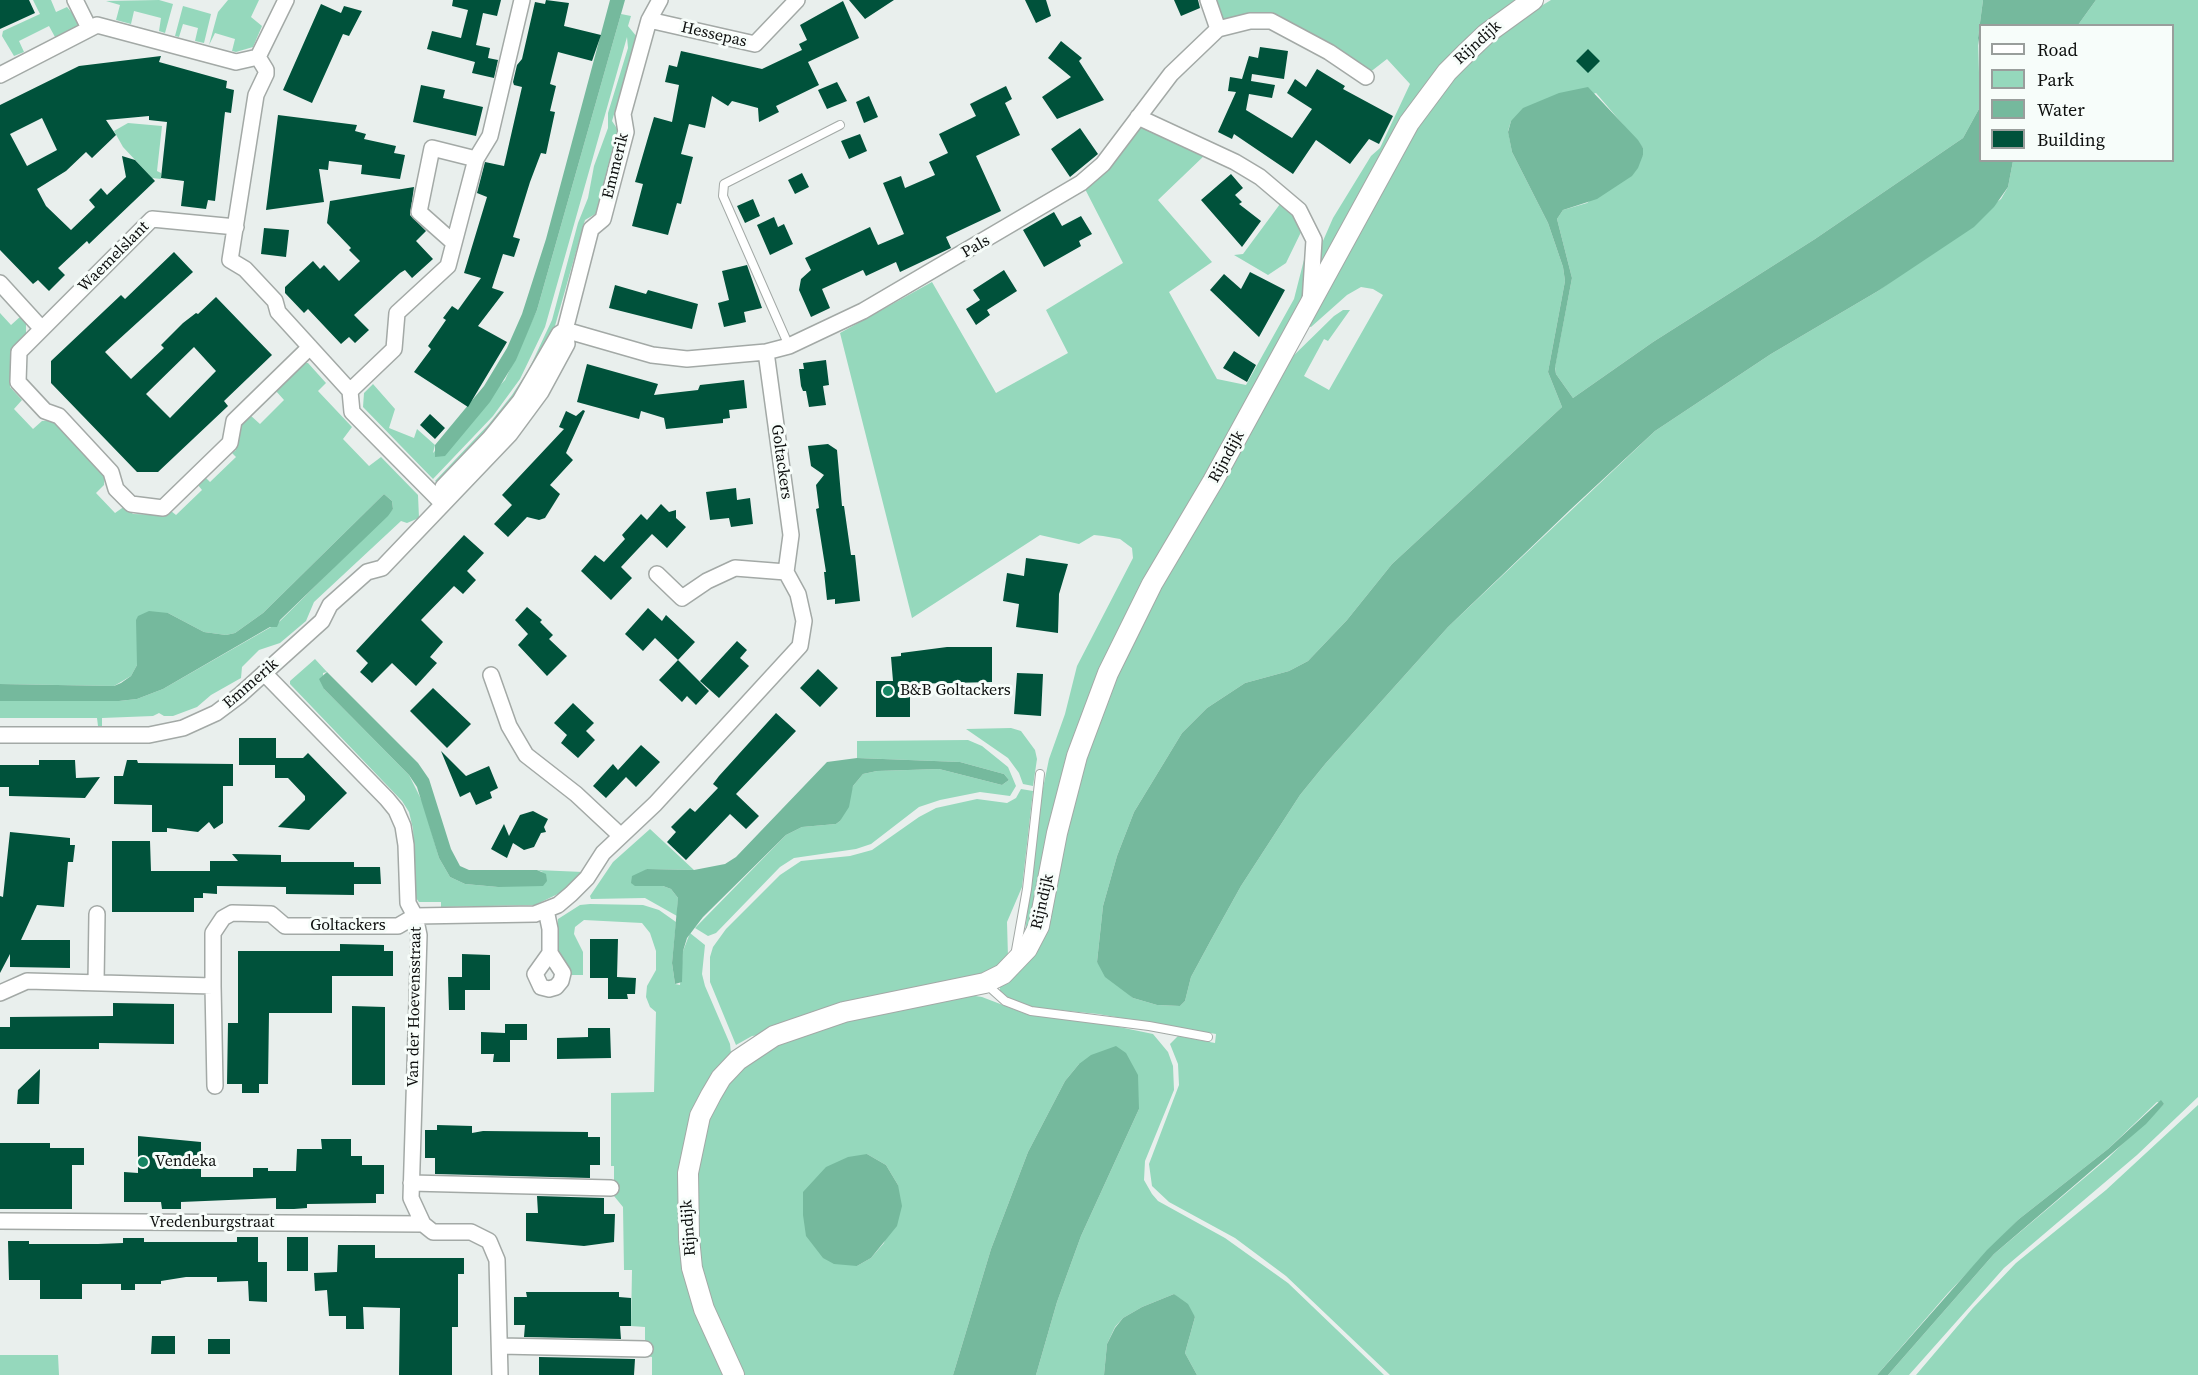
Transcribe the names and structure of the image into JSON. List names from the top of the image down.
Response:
{
  "streets": {
    "street": [
      "Hessepas",
      "Rijndijk",
      "Emmerik",
      "Pals",
      "Waemelslant",
      "Goltackers",
      "Van der Hoevensstraat",
      "Vredenburgstraat"
    ]
  },
  "crossings": [
    ["Hessepas", "Emmerik"],
    ["Emmerik", "Pals"],
    ["Emmerik", "Van der Hoevensstraat"],
    ["Pals", "Goltackers"],
    ["Goltackers", "Van der Hoevensstraat"],
    ["Van der Hoevensstraat", "Vredenburgstraat"]
  ],
  "places": ["B&B Goltackers", "Vendeka"],
  "legend": [
    "Road",
    "Park",
    "Water",
    "Building"
  ]
}
